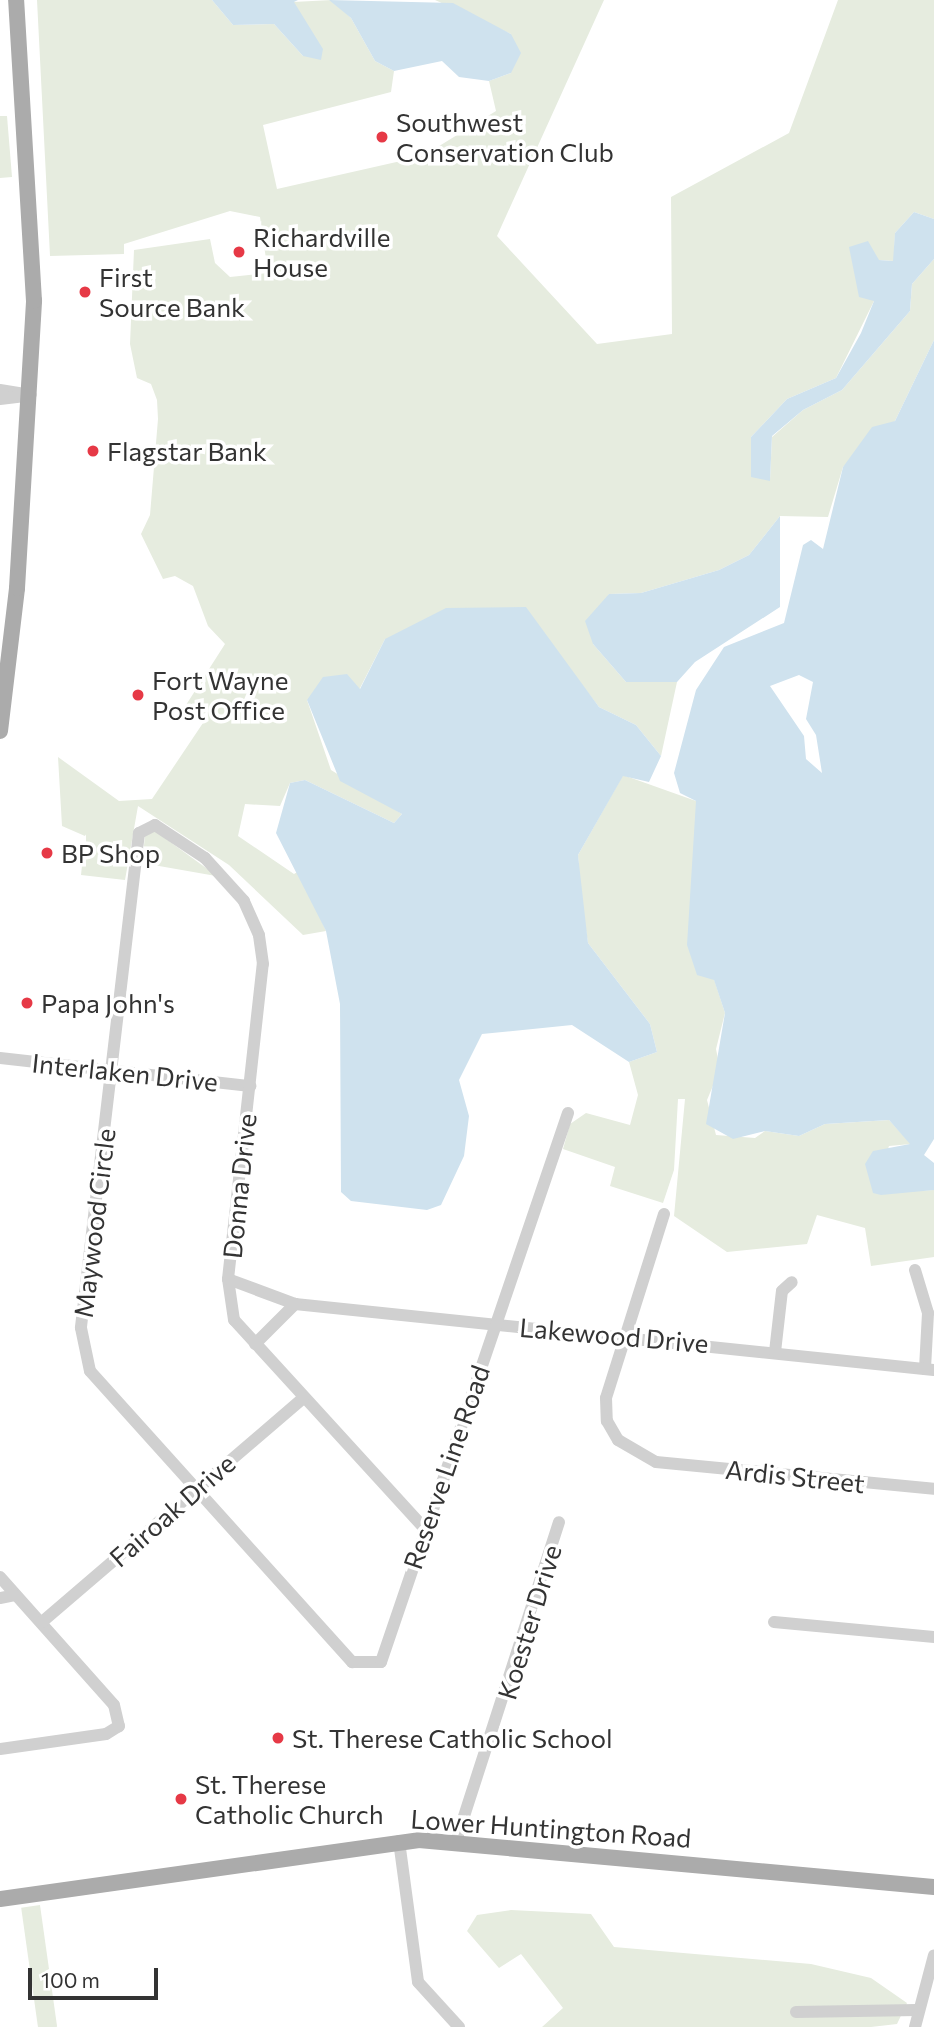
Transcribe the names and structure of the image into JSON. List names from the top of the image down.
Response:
{
  "streets": {
    "main road": ["Lower Huntington Road"],
    "street": [
      "Interlaken Drive",
      "Donna Drive",
      "Maywood Circle",
      "Lakewood Drive",
      "Reserve Line Road",
      "Ardis Street",
      "Fairoak Drive",
      "Koester Drive"
    ]
  },
  "crossings": [
    ["Interlaken Drive", "Donna Drive"],
    ["Interlaken Drive", "Maywood Circle"],
    ["Donna Drive", "Maywood Circle"],
    ["Donna Drive", "Lakewood Drive"],
    ["Donna Drive", "Reserve Line Road"],
    ["Donna Drive", "Fairoak Drive"],
    ["Maywood Circle", "Reserve Line Road"],
    ["Maywood Circle", "Fairoak Drive"],
    ["Lakewood Drive", "Reserve Line Road"],
    ["Lakewood Drive", "Ardis Street"],
    ["Koester Drive", "Lower Huntington Road"]
  ],
  "places": [
    "Southwest Conservation Club",
    "Richardville House",
    "First Source Bank",
    "Flagstar Bank",
    "Fort Wayne Post Office",
    "BP Shop",
    "Papa John's",
    "St. Therese Catholic School",
    "St. Therese Catholic Church"
  ],
  "scale_bar": "100 m"
}
